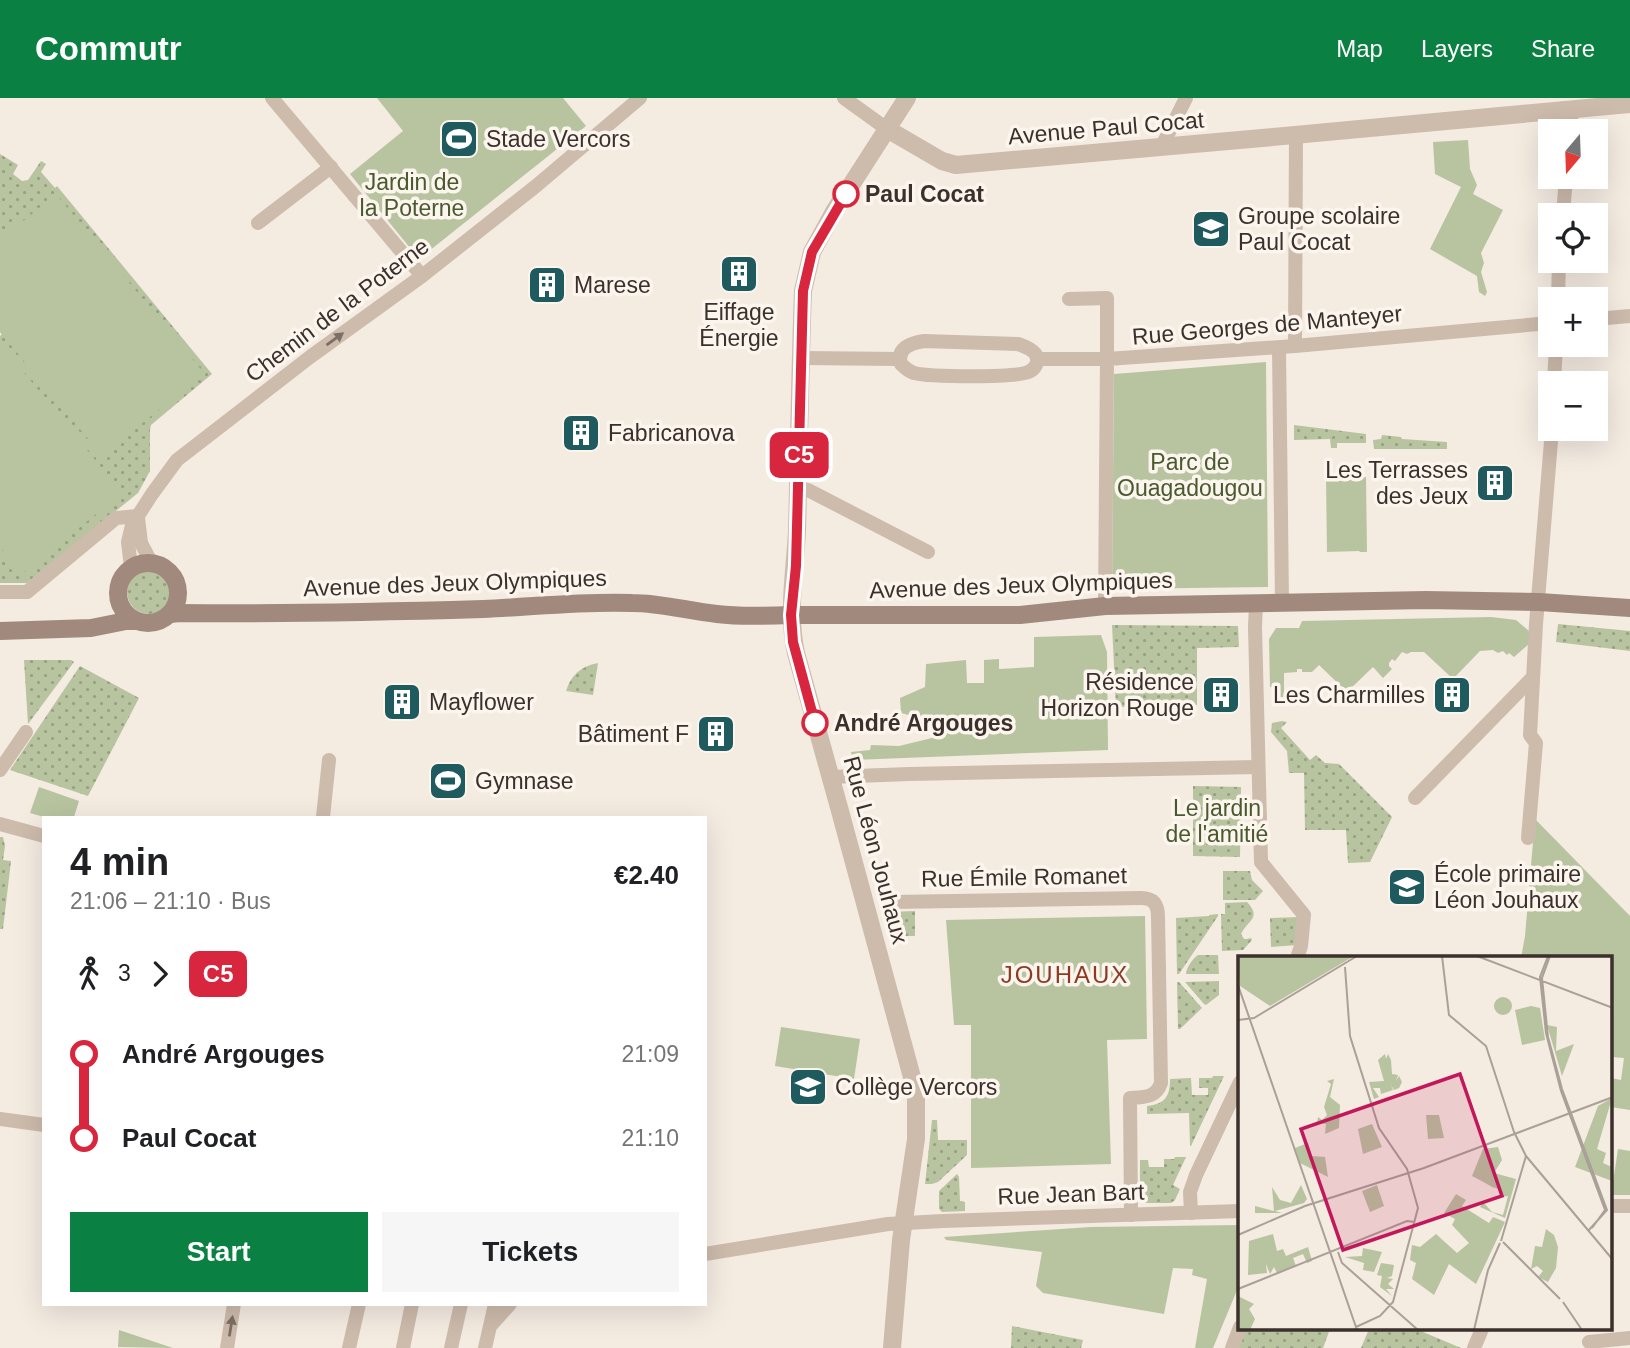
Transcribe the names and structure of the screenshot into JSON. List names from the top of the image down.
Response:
{
  "streets": {
    "main road": ["Avenue des Jeux Olympiques"],
    "street": [
      "Avenue Paul Cocat",
      "Chemin de la Poterne",
      "Rue Georges de Manteyer",
      "Rue Léon Jouhaux",
      "Rue Émile Romanet",
      "Rue Jean Bart"
    ]
  },
  "crossings": [
    ["Avenue Paul Cocat", "Rue Léon Jouhaux"],
    ["Chemin de la Poterne", "Avenue des Jeux Olympiques"],
    ["Rue Georges de Manteyer", "Avenue des Jeux Olympiques"],
    ["Avenue des Jeux Olympiques", "Rue Léon Jouhaux"],
    ["Rue Léon Jouhaux", "Rue Jean Bart"],
    ["Rue Émile Romanet", "Rue Jean Bart"]
  ],
  "one_way": ["Chemin de la Poterne"],
  "districts": ["JOUHAUX"],
  "parks": ["Jardin de la Poterne", "Parc de Ouagadougou", "Le jardin de l'amitié"],
  "places": {
    "sports": ["Stade Vercors", "Gymnase"],
    "other": ["Paul Cocat", "André Argouges"],
    "school or university": ["Groupe scolaire Paul Cocat", "École primaire Léon Jouhaux", "Collège Vercors"],
    "building": [
      "Eiffage Énergie",
      "Marese",
      "Fabricanova",
      "Les Terrasses des Jeux",
      "Résidence Horizon Rouge",
      "Les Charmilles",
      "Mayflower",
      "Bâtiment F"
    ]
  },
  "lines": ["bus line C5"],
  "north": "bottom",
  "page": {
    "header": "Commutr",
    "nav": ["Map", "Layers", "Share"],
    "on_map": "C5",
    "map_buttons": ["+", "−"],
    "heading": ["4 min", "21:06 – 21:10 · Bus", "€2.40"],
    "legs": ["3", "C5"],
    "list": [
      {
        "name": "André Argouges",
        "value": "21:09"
      },
      {
        "name": "Paul Cocat",
        "value": "21:10"
      }
    ],
    "buttons": ["Start", "Tickets"]
  }
}
